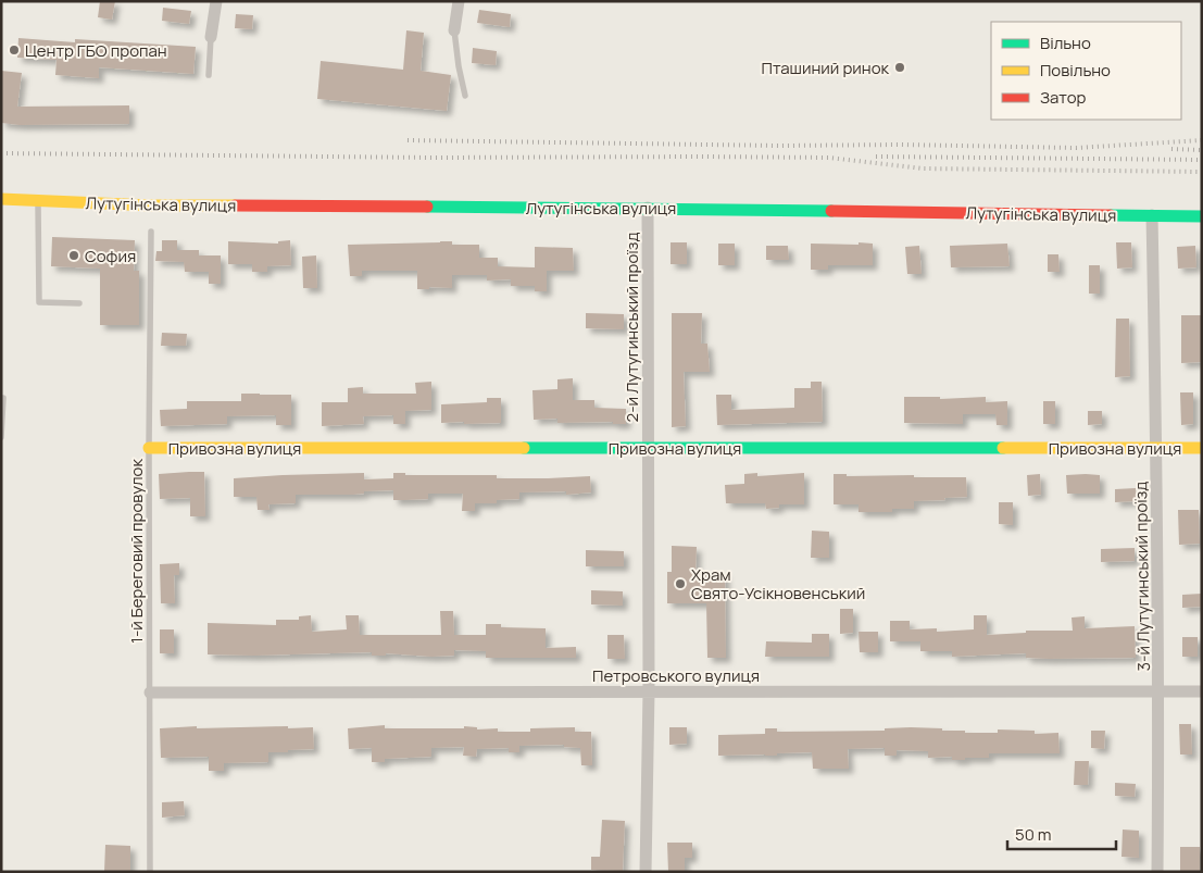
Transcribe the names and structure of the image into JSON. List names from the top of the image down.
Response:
{
  "streets": {
    "main road": ["Лутугінська вулиця", "Привозна вулиця"],
    "street": ["2-й Лутугинський проїзд", "3-й Лутугинський проїзд", "Петровського вулиця"],
    "lane": ["1-й Береговий провулок"]
  },
  "crossings": [
    ["Лутугінська вулиця", "2-й Лутугинський проїзд"],
    ["Лутугінська вулиця", "3-й Лутугинський проїзд"],
    ["2-й Лутугинський проїзд", "Привозна вулиця"],
    ["2-й Лутугинський проїзд", "Петровського вулиця"],
    ["Привозна вулиця", "1-й Береговий провулок"],
    ["Привозна вулиця", "3-й Лутугинський проїзд"],
    ["1-й Береговий провулок", "Петровського вулиця"],
    ["3-й Лутугинський проїзд", "Петровського вулиця"]
  ],
  "places": [
    "Центр ГБО пропан",
    "Пташиний ринок",
    "София",
    "Храм Свято-Усікновенський"
  ],
  "legend": ["Вільно", "Повільно", "Затор"],
  "scale_bar": "50 m"
}
